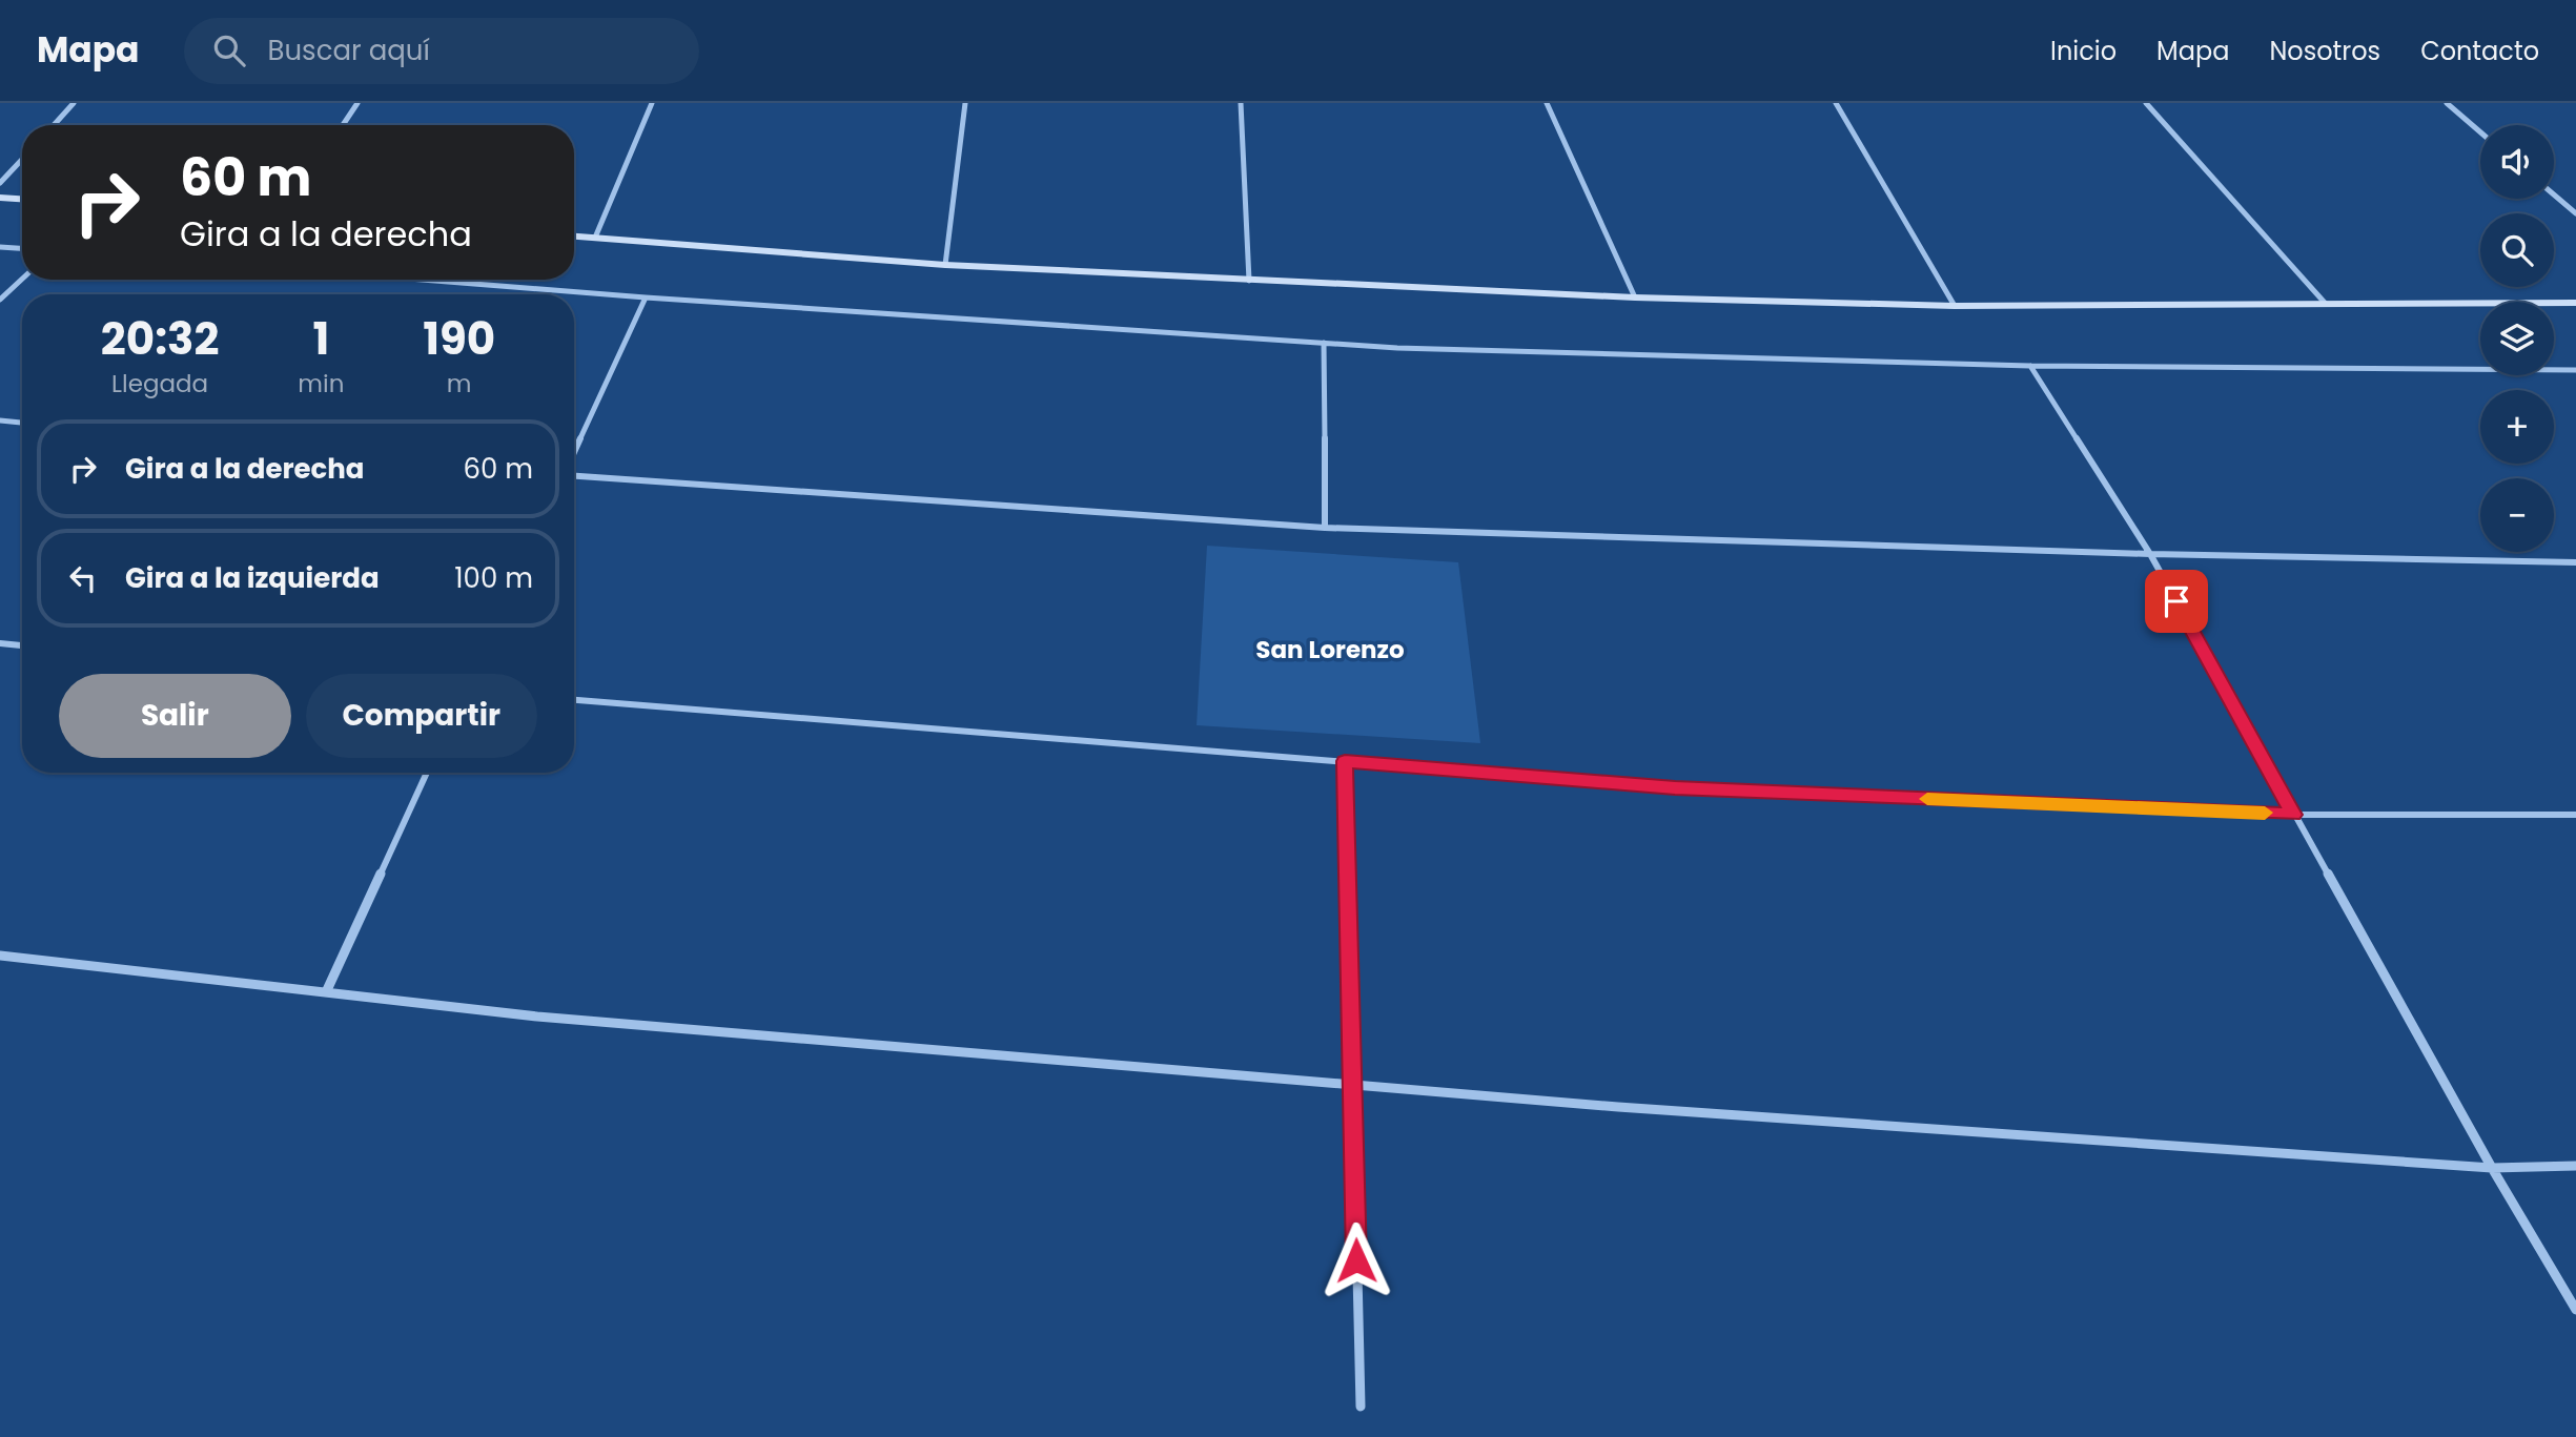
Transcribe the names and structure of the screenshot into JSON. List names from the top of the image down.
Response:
{
  "districts": ["San Lorenzo"],
  "page": {
    "header": "Mapa",
    "search": "Buscar aquí",
    "nav": [
      "Inicio",
      "Mapa",
      "Nosotros",
      "Contacto"
    ],
    "map_buttons": ["+", "−"],
    "turn": ["60 m", "Gira a la derecha"],
    "eta": [
      "20:32",
      "Llegada",
      "1",
      "min",
      "190",
      "m"
    ],
    "list": [
      {
        "name": "Gira a la derecha",
        "value": "60 m"
      },
      {
        "name": "Gira a la izquierda",
        "value": "100 m"
      }
    ],
    "buttons": ["Salir", "Compartir"]
  }
}
